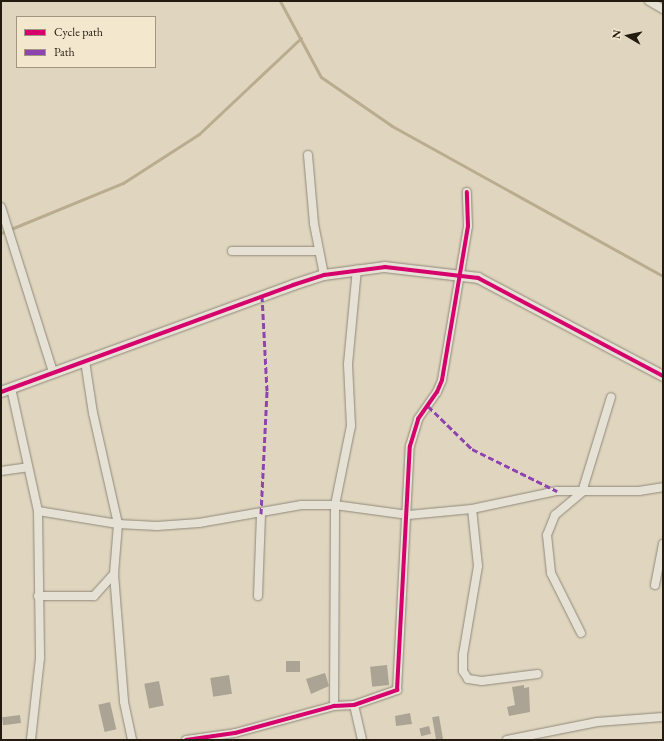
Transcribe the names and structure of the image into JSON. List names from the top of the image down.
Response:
{
  "legend": ["Cycle path", "Path"],
  "north": "left"
}
